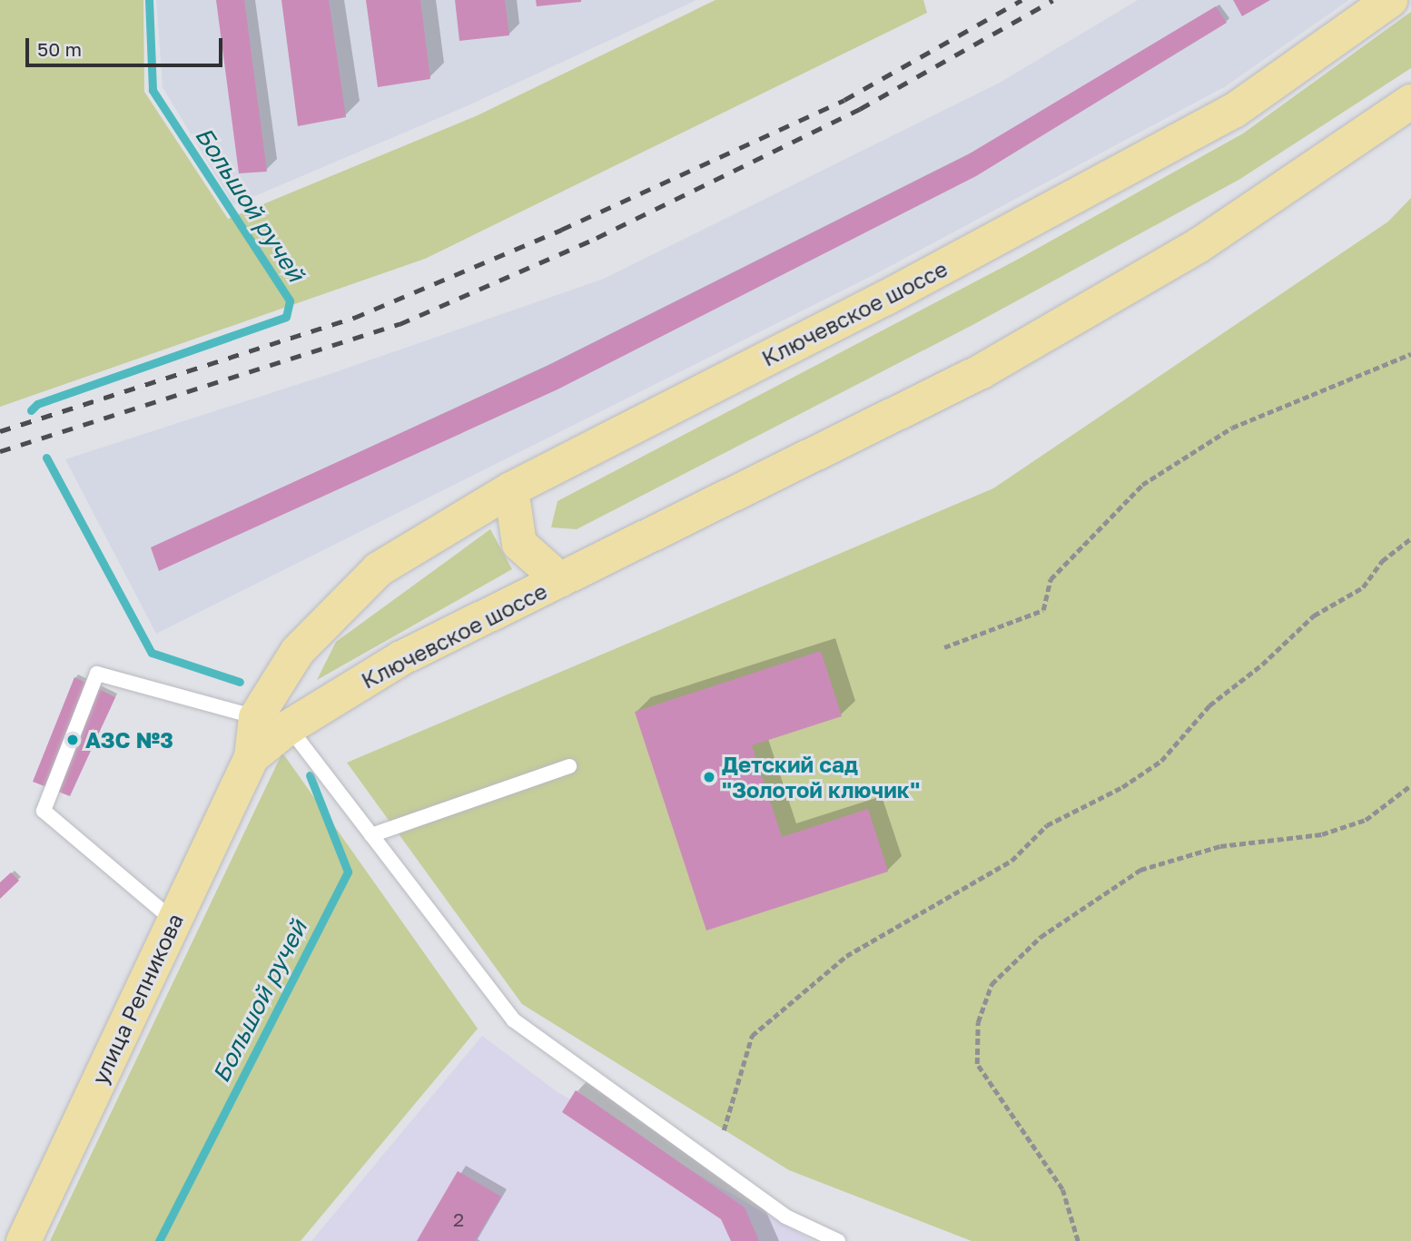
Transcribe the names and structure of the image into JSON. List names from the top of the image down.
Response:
{
  "streets": {
    "main road": ["Ключевское шоссе", "улица Репникова"]
  },
  "crossings": [
    ["Ключевское шоссе", "улица Репникова"]
  ],
  "water": ["Большой ручей"],
  "places": ["АЗС №3", "Детский сад \"Золотой ключик\""],
  "house_numbers": ["2"],
  "scale_bar": "50 m"
}
